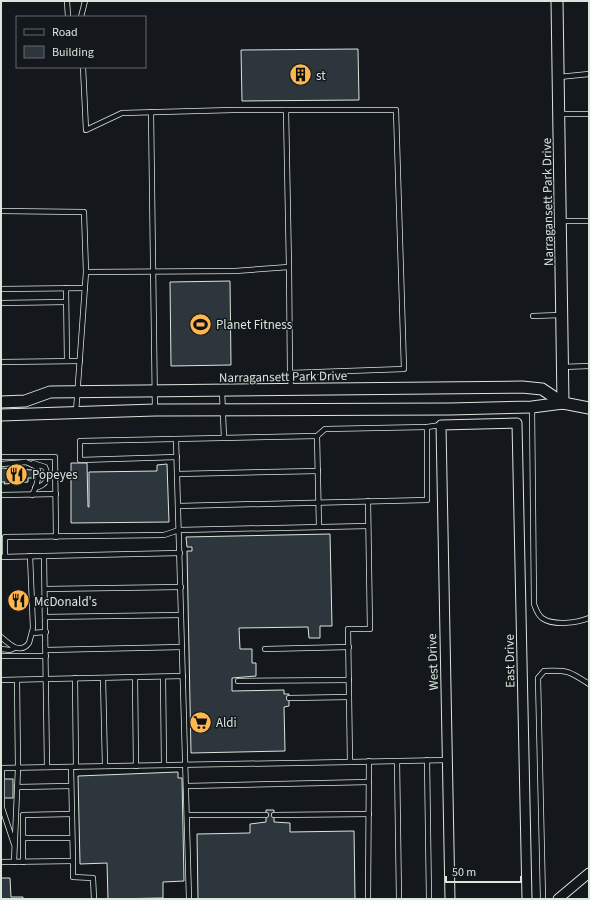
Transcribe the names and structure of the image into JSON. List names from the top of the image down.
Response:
{
  "streets": {
    "street": ["Narragansett Park Drive", "East Drive", "West Drive"]
  },
  "crossings": [
    ["East Drive", "West Drive"]
  ],
  "places": {
    "building": ["st"],
    "sports": ["Planet Fitness"],
    "restaurant": ["Popeyes", "McDonald's"],
    "supermarket": ["Aldi"]
  },
  "legend": ["Road", "Building"],
  "scale_bar": "50 m"
}
